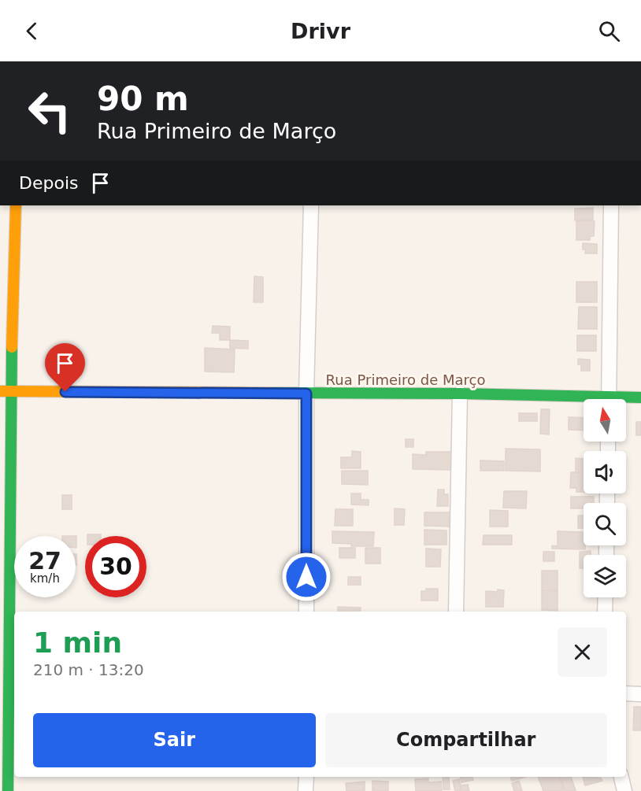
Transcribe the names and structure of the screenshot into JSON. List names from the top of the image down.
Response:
{
  "streets": {
    "street": ["Rua Primeiro de Março"]
  },
  "north": "top",
  "page": {
    "header": "Drivr",
    "turn": ["90 m", "Rua Primeiro de Março"],
    "then": "Depois",
    "speed": "27 km/h",
    "limit": "30",
    "heading": ["1 min", "210 m · 13:20"],
    "buttons": ["Sair", "Compartilhar"]
  }
}
